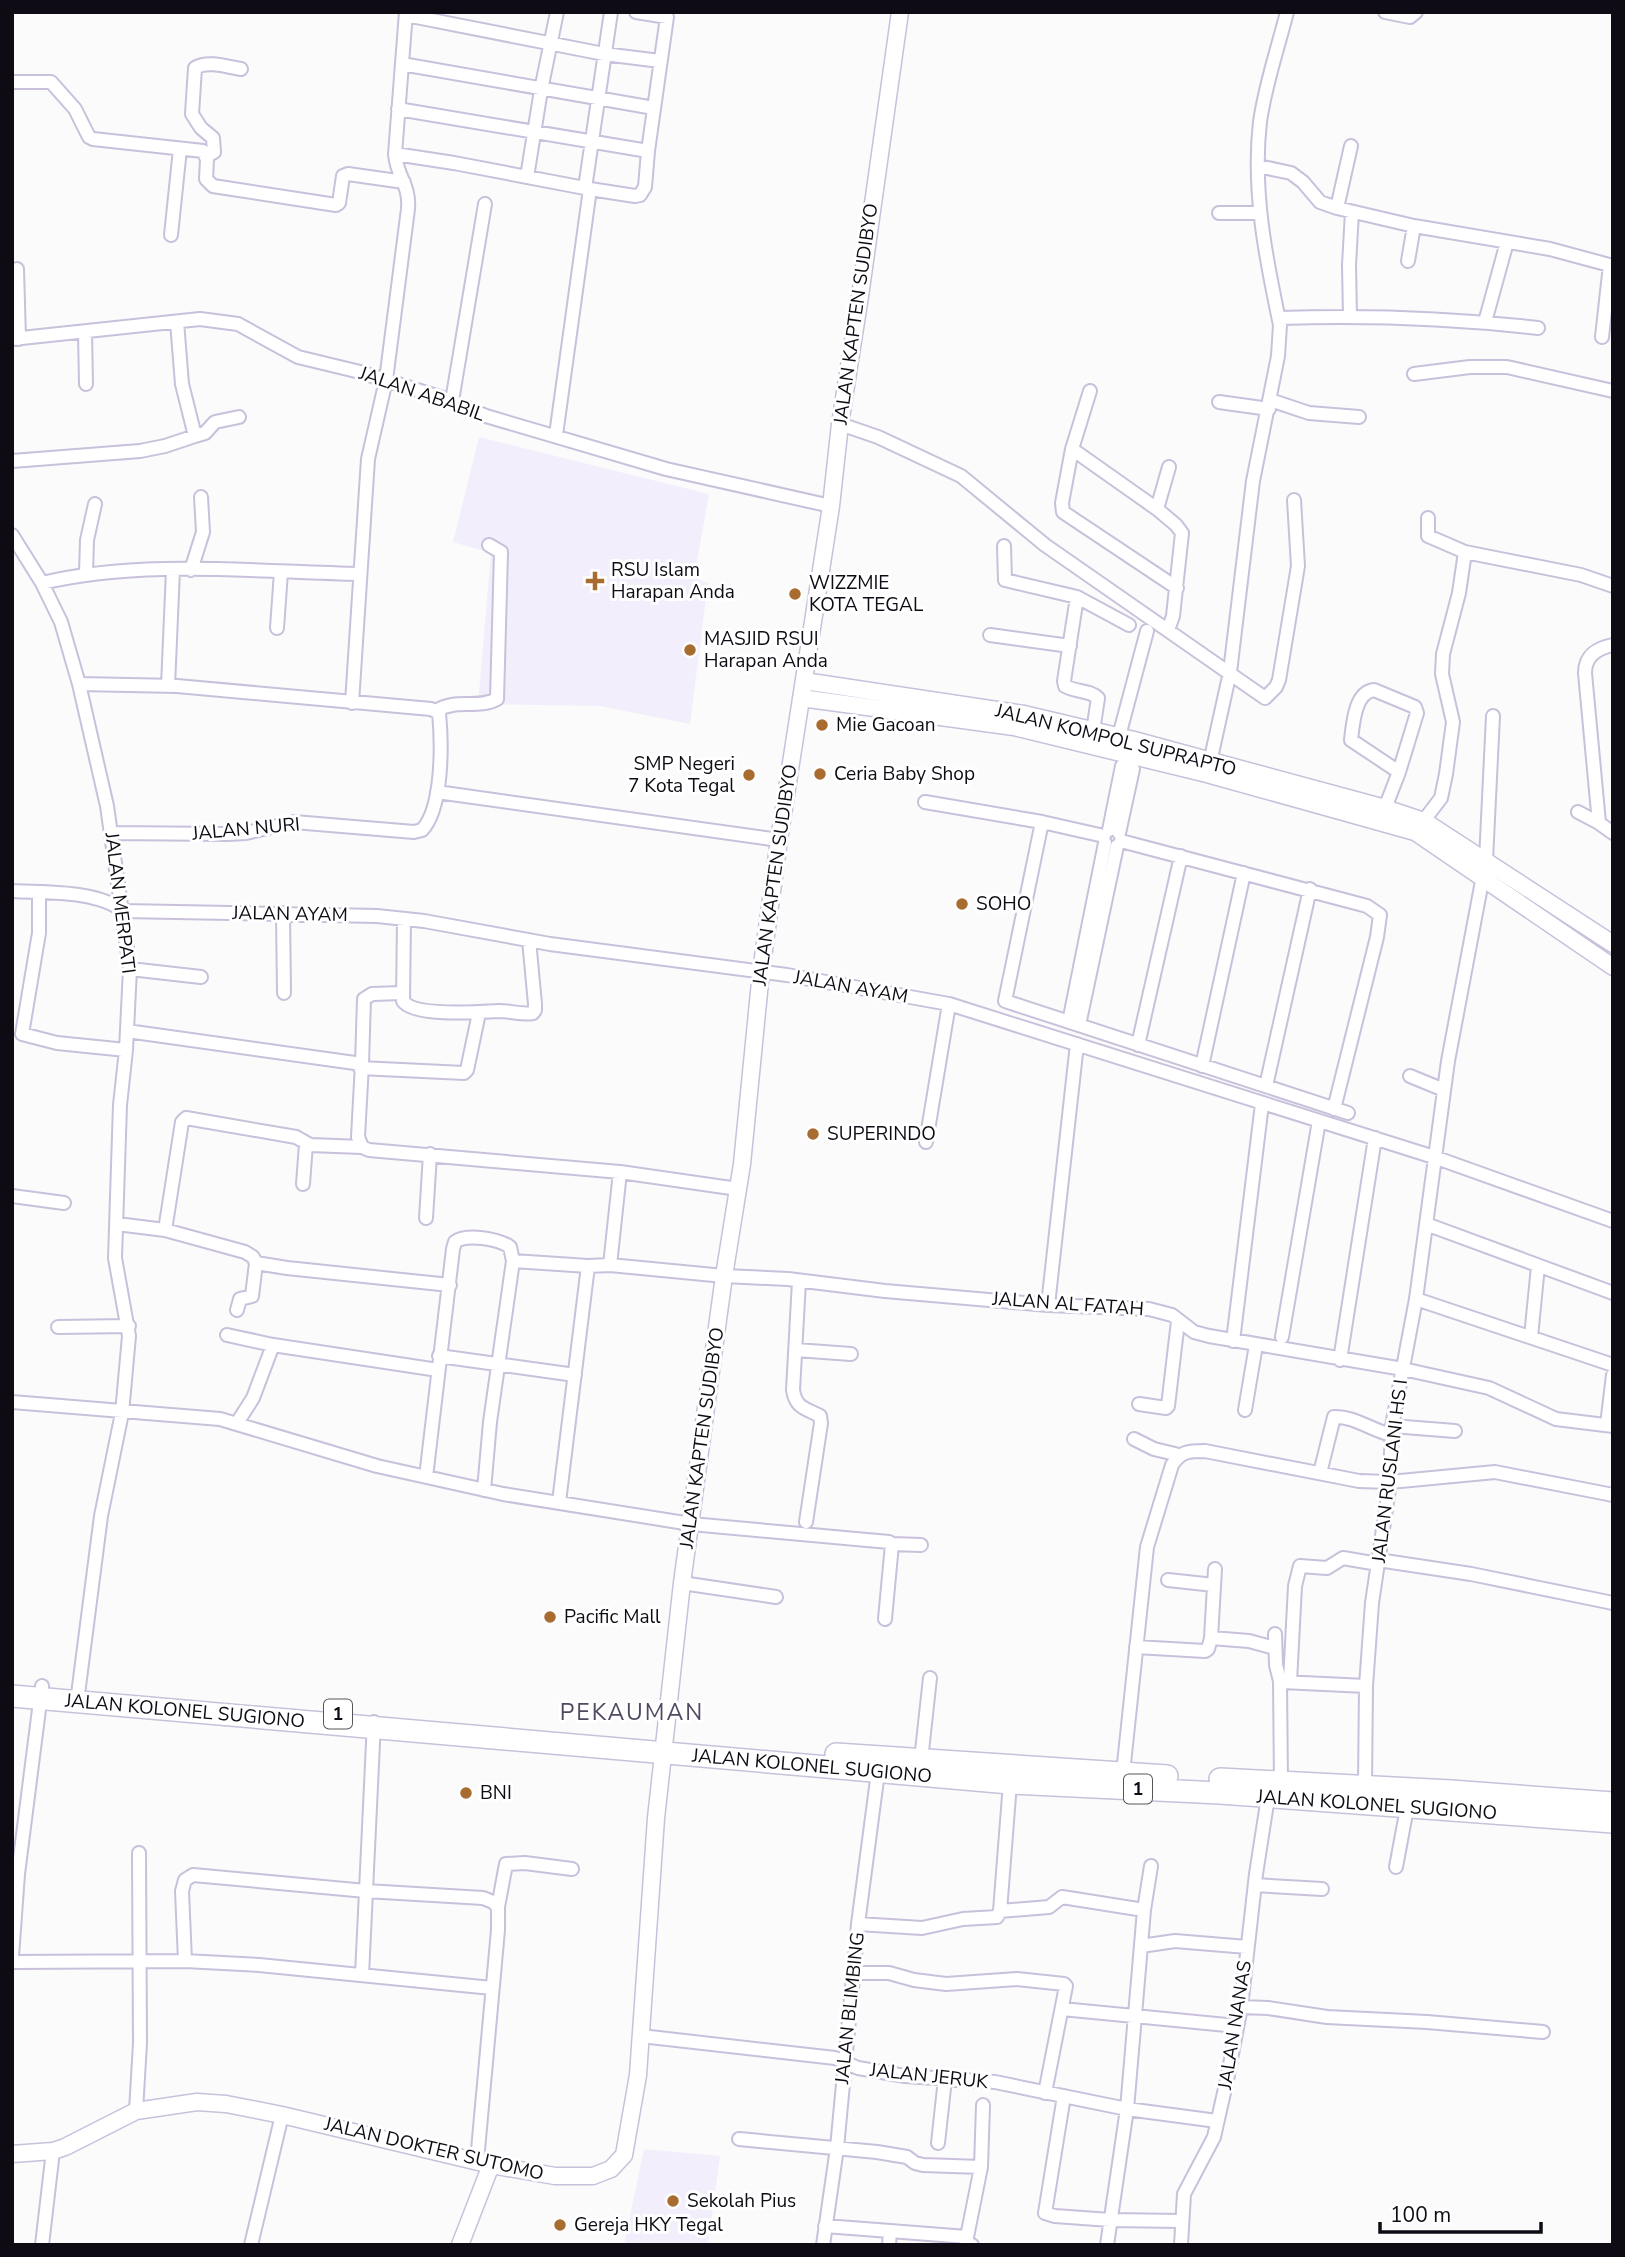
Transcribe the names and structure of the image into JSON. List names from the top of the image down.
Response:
{
  "streets": {
    "highway": ["JALAN KOLONEL SUGIONO", "1"],
    "main road": ["JALAN KAPTEN SUDIBYO", "JALAN KOMPOL SUPRAPTO", "JALAN DOKTER SUTOMO"],
    "street": [
      "JALAN ABABIL",
      "JALAN NURI",
      "JALAN MERPATI",
      "JALAN AYAM",
      "JALAN AL FATAH",
      "JALAN RUSLANI HS I",
      "JALAN BLIMBING",
      "JALAN NANAS",
      "JALAN JERUK"
    ]
  },
  "crossings": [
    ["JALAN KAPTEN SUDIBYO", "JALAN ABABIL"],
    ["JALAN KAPTEN SUDIBYO", "JALAN KOMPOL SUPRAPTO"],
    ["JALAN KAPTEN SUDIBYO", "JALAN AYAM"],
    ["JALAN KAPTEN SUDIBYO", "JALAN AL FATAH"],
    ["JALAN KAPTEN SUDIBYO", "JALAN KOLONEL SUGIONO"],
    ["JALAN KAPTEN SUDIBYO", "1"],
    ["JALAN KAPTEN SUDIBYO", "JALAN DOKTER SUTOMO"],
    ["JALAN NURI", "JALAN MERPATI"],
    ["JALAN MERPATI", "JALAN AYAM"],
    ["JALAN MERPATI", "1"],
    ["JALAN AYAM", "JALAN RUSLANI HS I"],
    ["JALAN AL FATAH", "JALAN RUSLANI HS I"],
    ["JALAN RUSLANI HS I", "JALAN KOLONEL SUGIONO"],
    ["JALAN KOLONEL SUGIONO", "1"],
    ["JALAN KOLONEL SUGIONO", "JALAN BLIMBING"],
    ["JALAN KOLONEL SUGIONO", "JALAN NANAS"],
    ["JALAN KOLONEL SUGIONO", "JALAN DOKTER SUTOMO"],
    ["1", "JALAN DOKTER SUTOMO"],
    ["JALAN BLIMBING", "JALAN JERUK"],
    ["JALAN NANAS", "JALAN JERUK"],
    ["JALAN JERUK", "JALAN DOKTER SUTOMO"]
  ],
  "districts": ["PEKAUMAN"],
  "places": {
    "health": ["RSU Islam Harapan Anda"],
    "other": [
      "WIZZMIE KOTA TEGAL",
      "MASJID RSUI Harapan Anda",
      "Mie Gacoan",
      "Ceria Baby Shop",
      "SMP Negeri 7 Kota Tegal",
      "SOHO",
      "SUPERINDO",
      "Pacific Mall",
      "BNI",
      "Sekolah Pius",
      "Gereja HKY Tegal"
    ]
  },
  "scale_bar": "100 m"
}
